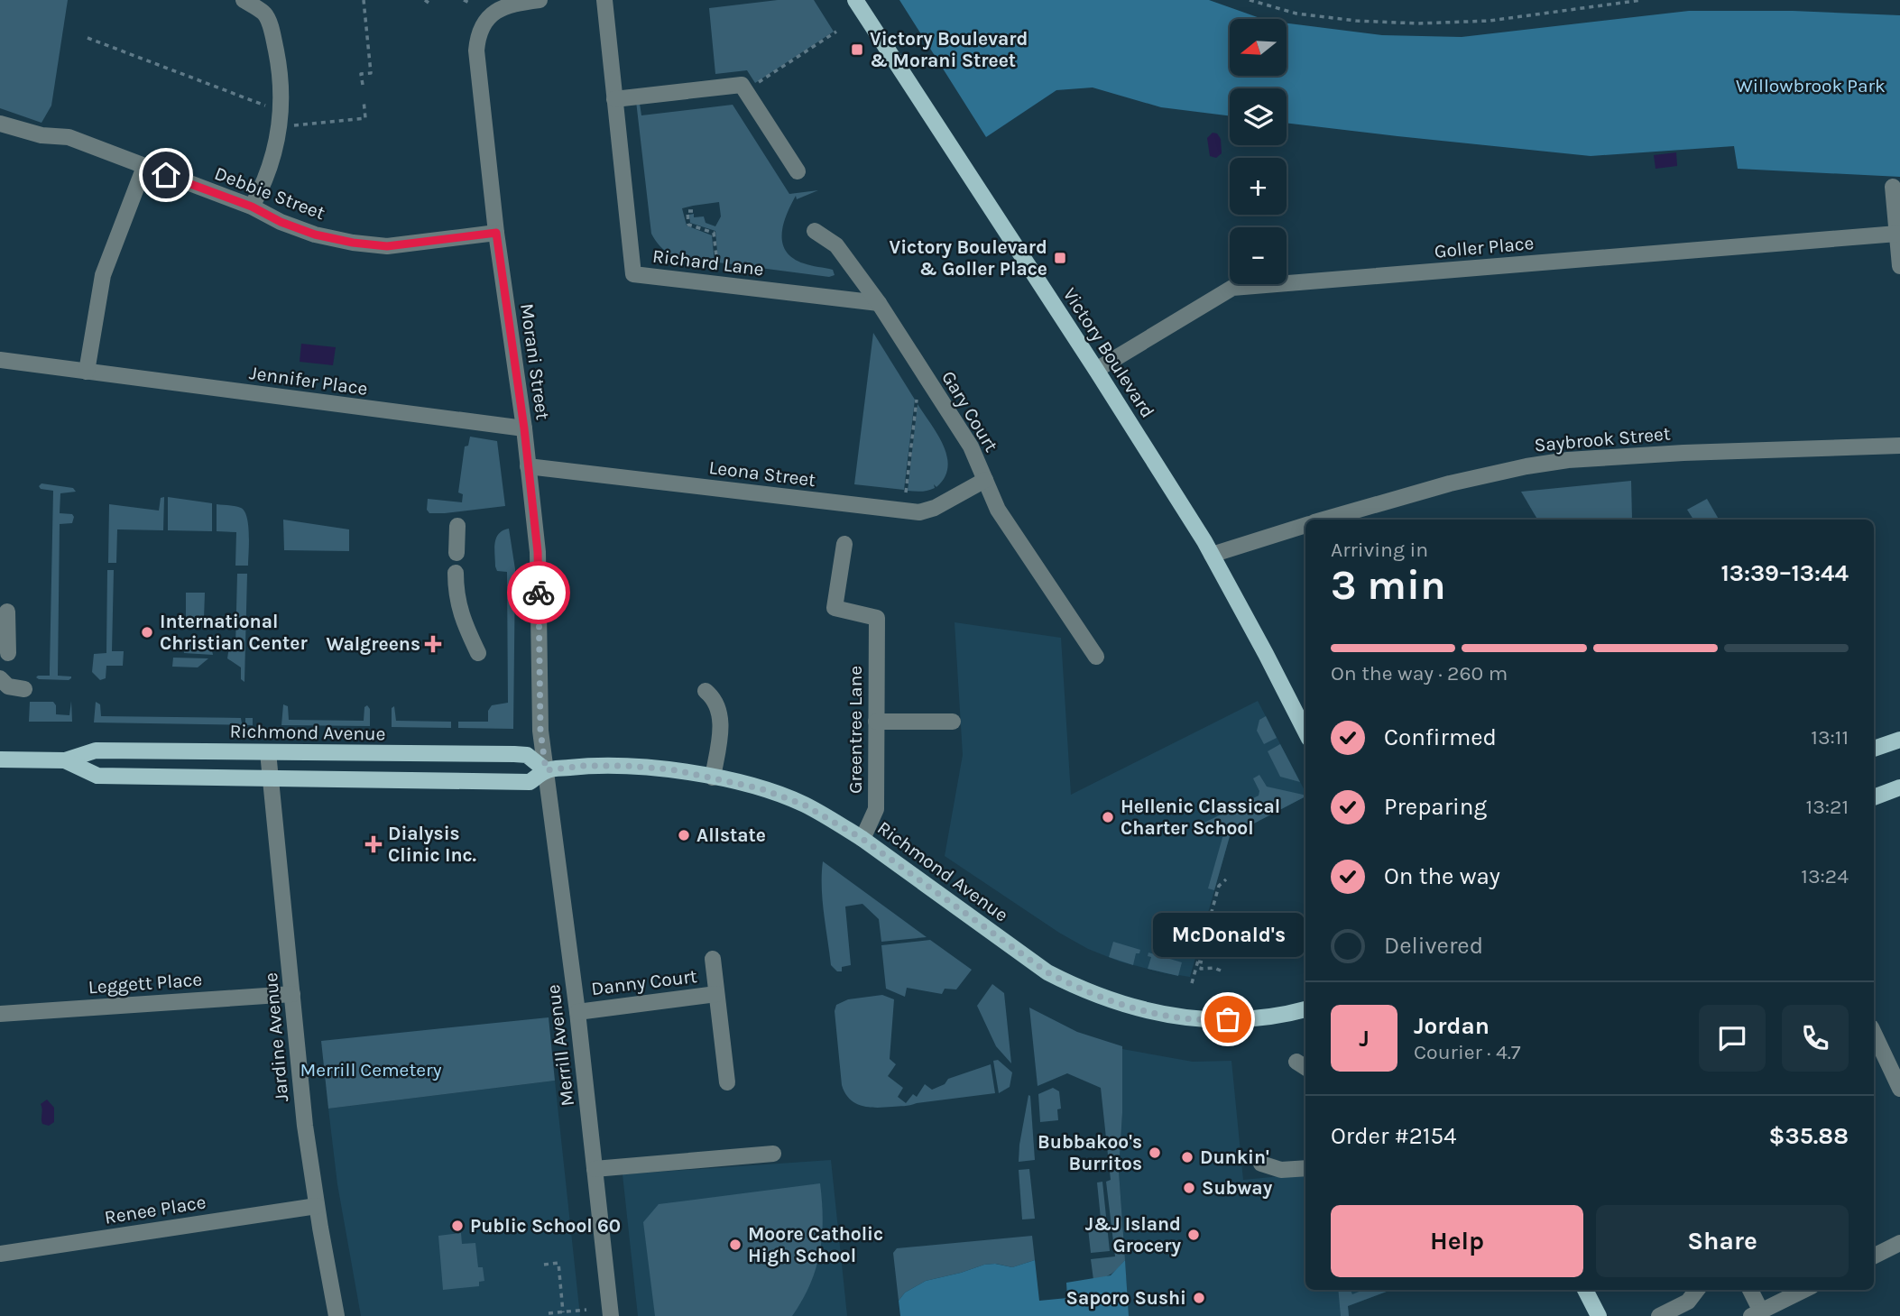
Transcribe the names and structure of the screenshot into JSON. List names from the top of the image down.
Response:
{
  "streets": {
    "main road": ["Victory Boulevard", "Richmond Avenue"],
    "street": [
      "Debbie Street",
      "Goller Place",
      "Richard Lane",
      "Morani Street",
      "Jennifer Place",
      "Gary Court",
      "Saybrook Street",
      "Leona Street",
      "Greentree Lane",
      "Danny Court",
      "Leggett Place",
      "Jardine Avenue",
      "Merrill Avenue",
      "Renee Place"
    ]
  },
  "crossings": [
    ["Debbie Street", "Morani Street"],
    ["Goller Place", "Victory Boulevard"],
    ["Richard Lane", "Gary Court"],
    ["Morani Street", "Jennifer Place"],
    ["Morani Street", "Leona Street"],
    ["Morani Street", "Richmond Avenue"],
    ["Morani Street", "Merrill Avenue"],
    ["Gary Court", "Leona Street"],
    ["Greentree Lane", "Richmond Avenue"],
    ["Richmond Avenue", "Jardine Avenue"],
    ["Richmond Avenue", "Merrill Avenue"],
    ["Danny Court", "Merrill Avenue"],
    ["Leggett Place", "Jardine Avenue"],
    ["Jardine Avenue", "Renee Place"]
  ],
  "parks": ["Willowbrook Park", "Merrill Cemetery"],
  "places": {
    "transit": ["Victory Boulevard & Morani Street", "Victory Boulevard & Goller Place"],
    "other": [
      "International Christian Center",
      "Hellenic Classical Charter School",
      "Allstate",
      "McDonald's",
      "Bubbakoo's Burritos",
      "Dunkin'",
      "Subway",
      "Public School 60",
      "J&J Island Grocery",
      "Moore Catholic High School",
      "Saporo Sushi"
    ],
    "health": ["Walgreens", "Dialysis Clinic Inc."]
  },
  "north": "left",
  "page": {
    "map_buttons": ["+", "−"],
    "heading": ["3 min", "Arriving in", "13:39–13:44"],
    "panel": [
      "Jordan",
      "Courier · 4.7",
      "Order #2154",
      "$35.88"
    ],
    "bar": "On the way · 260 m",
    "list": [
      ["Confirmed", "13:11"],
      ["Preparing", "13:21"],
      ["On the way", "13:24"],
      "Delivered"
    ],
    "bubble": "McDonald's",
    "round": "J",
    "buttons": ["Help", "Share"]
  }
}
